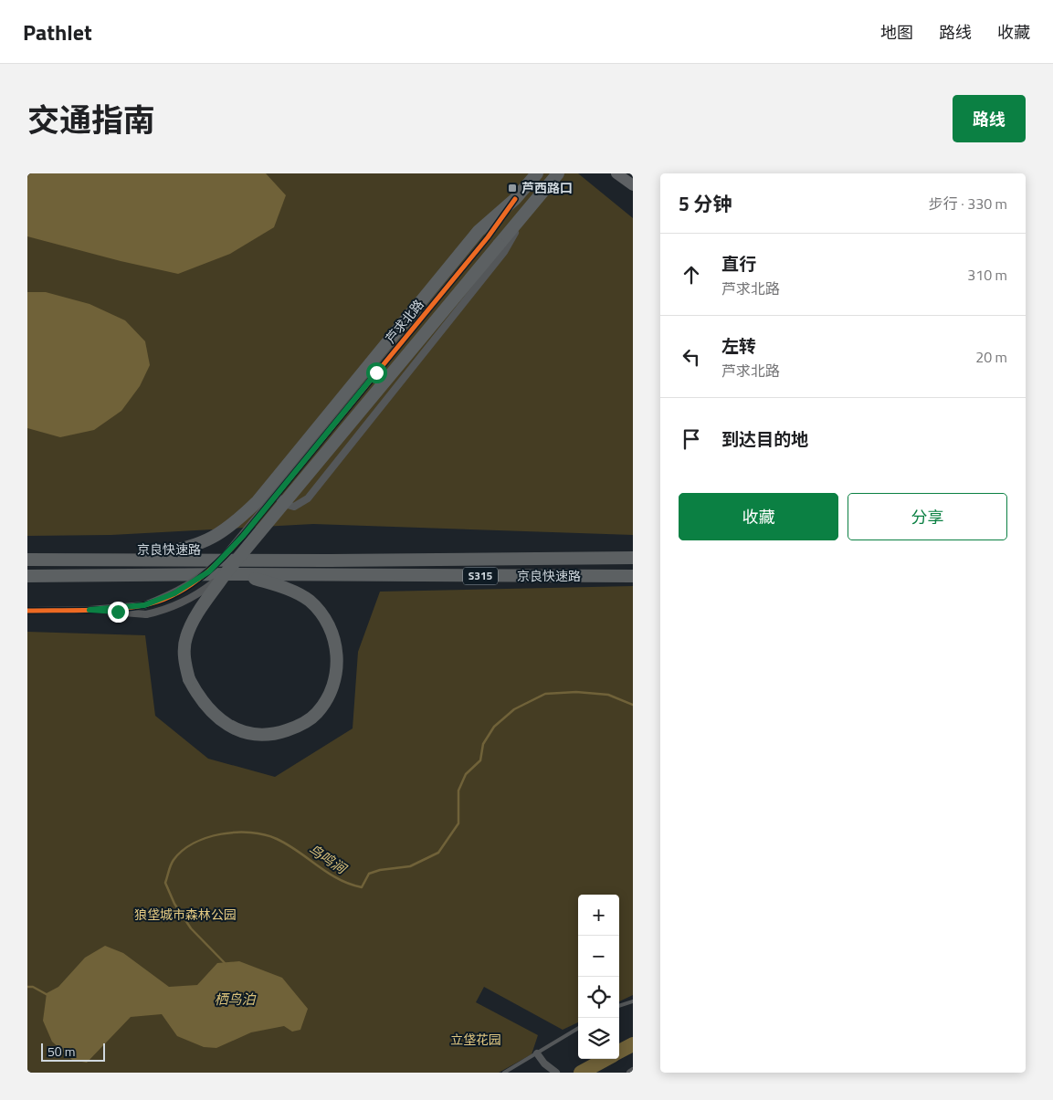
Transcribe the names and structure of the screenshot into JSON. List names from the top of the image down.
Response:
{
  "streets": {
    "highway": ["京良快速路", "S315"],
    "street": ["芦求北路"]
  },
  "water": ["鸟鸣涧", "栖鸟泊"],
  "parks": ["狼垡城市森林公园", "立垡花园"],
  "places": {
    "transit": ["芦西路口"]
  },
  "scale_bar": "50 m",
  "page": {
    "header": "Pathlet",
    "nav": ["地图", "路线", "收藏"],
    "title": "交通指南",
    "buttons": [
      "路线",
      ["收藏", "分享"]
    ],
    "heading": ["5 分钟", "步行 · 330 m"],
    "list": [
      ["直行", "芦求北路", "310 m"],
      ["左转", "芦求北路", "20 m"],
      "到达目的地"
    ],
    "map_buttons": ["+", "−"],
    "scale": "50 m"
  }
}
